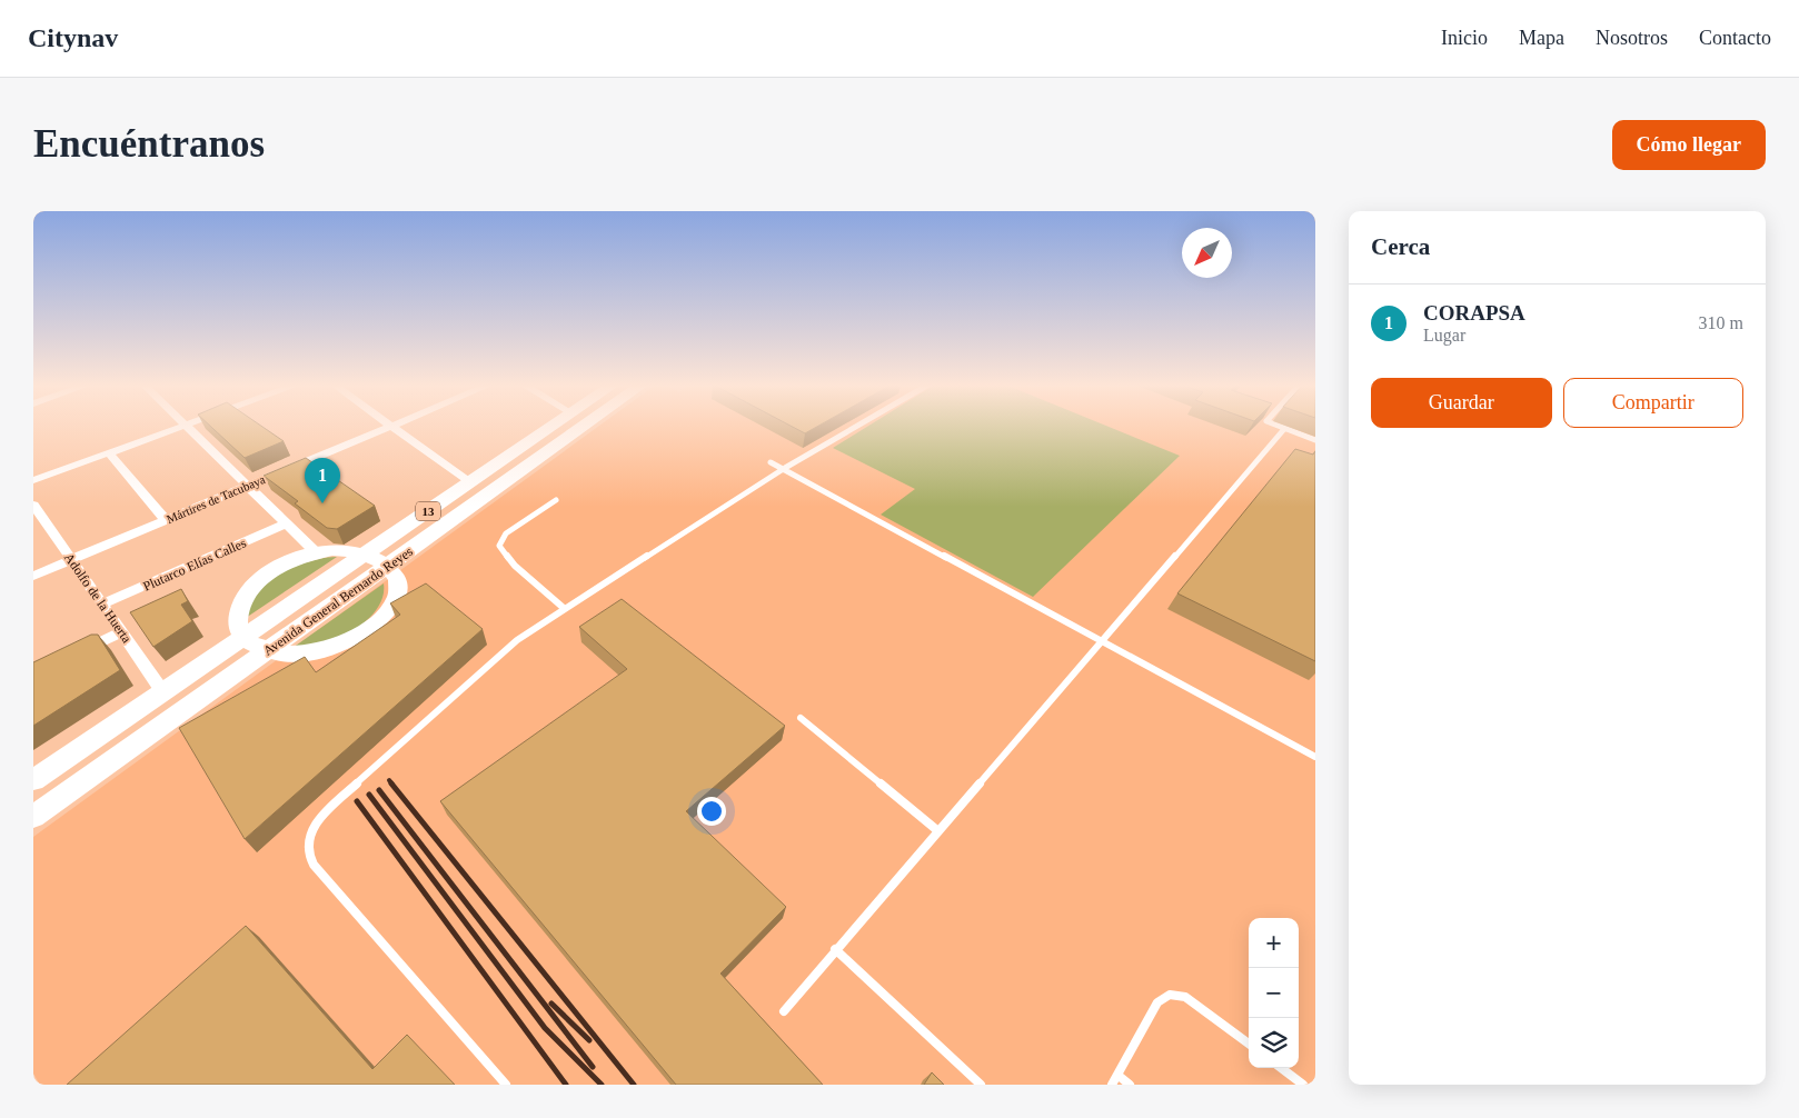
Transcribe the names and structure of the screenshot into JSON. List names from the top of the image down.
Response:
{
  "streets": {
    "main road": ["13", "Avenida General Bernardo Reyes"],
    "street": ["Mártires de Tacubaya", "Plutarco Elías Calles", "Adolfo de la Huerta"]
  },
  "crossings": [
    ["Mártires de Tacubaya", "Adolfo de la Huerta"],
    ["Plutarco Elías Calles", "Adolfo de la Huerta"],
    ["Adolfo de la Huerta", "Avenida General Bernardo Reyes"]
  ],
  "north": "bottom left",
  "page": {
    "header": "Citynav",
    "nav": [
      "Inicio",
      "Mapa",
      "Nosotros",
      "Contacto"
    ],
    "buttons": [
      "Cómo llegar",
      ["Guardar", "Compartir"]
    ],
    "title": "Encuéntranos",
    "heading": "Cerca",
    "list": [
      {
        "mark": "1",
        "name": "CORAPSA",
        "note": "Lugar",
        "value": "310 m"
      }
    ],
    "pins": "1",
    "map_buttons": ["+", "−"]
  }
}
